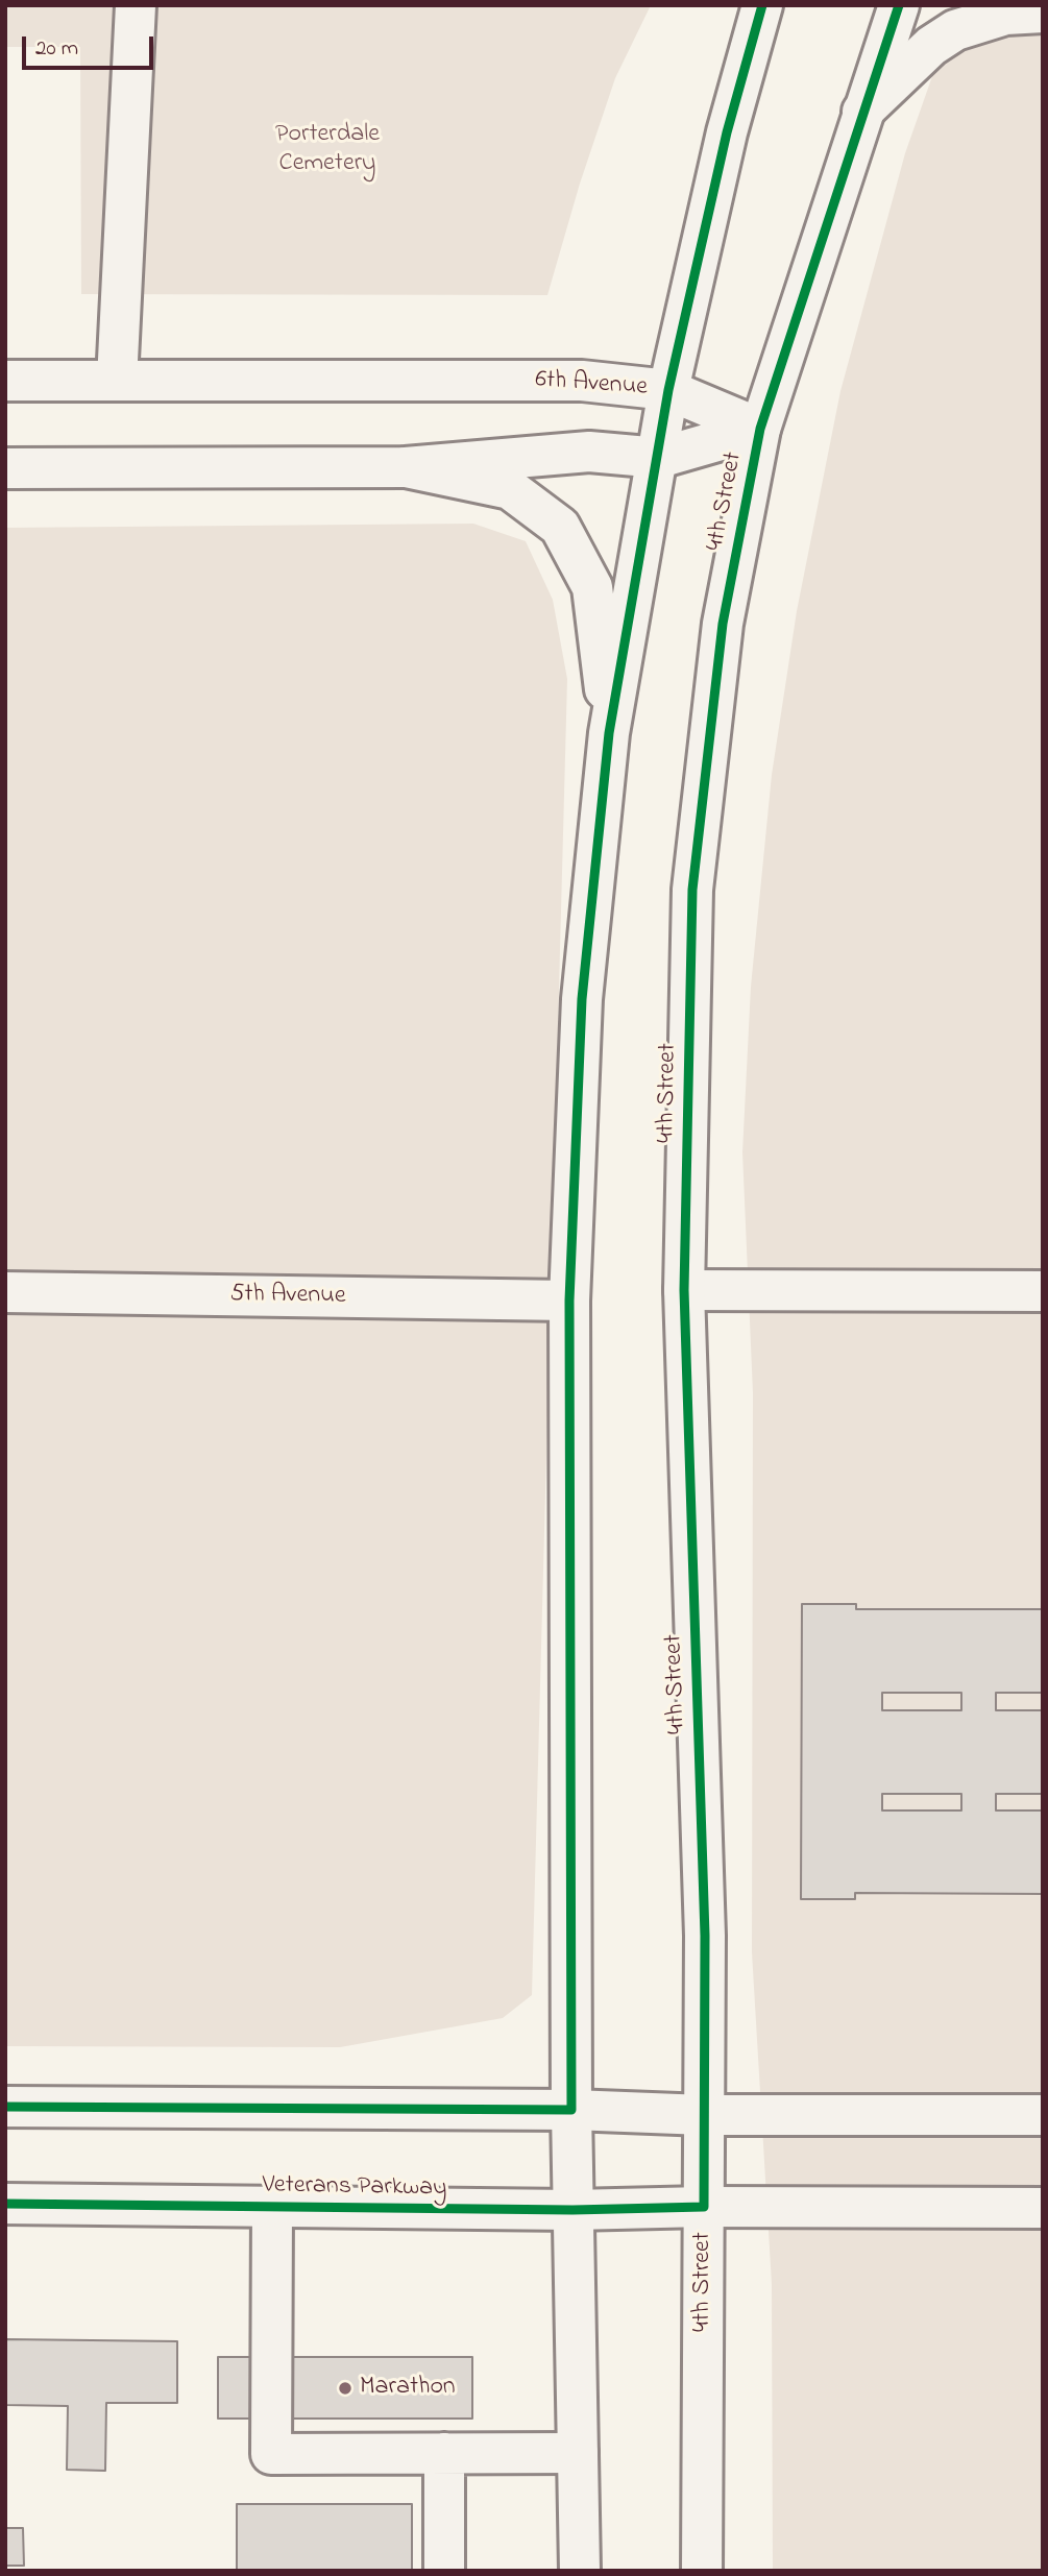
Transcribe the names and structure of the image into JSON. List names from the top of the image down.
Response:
{
  "streets": {
    "main road": [
      "6th Avenue",
      "4th Street",
      "5th Avenue",
      "Veterans Parkway"
    ]
  },
  "crossings": [
    ["6th Avenue", "4th Street"],
    ["4th Street", "Veterans Parkway"]
  ],
  "parks": ["Porterdale Cemetery"],
  "places": ["Marathon"],
  "scale_bar": "20 m"
}
